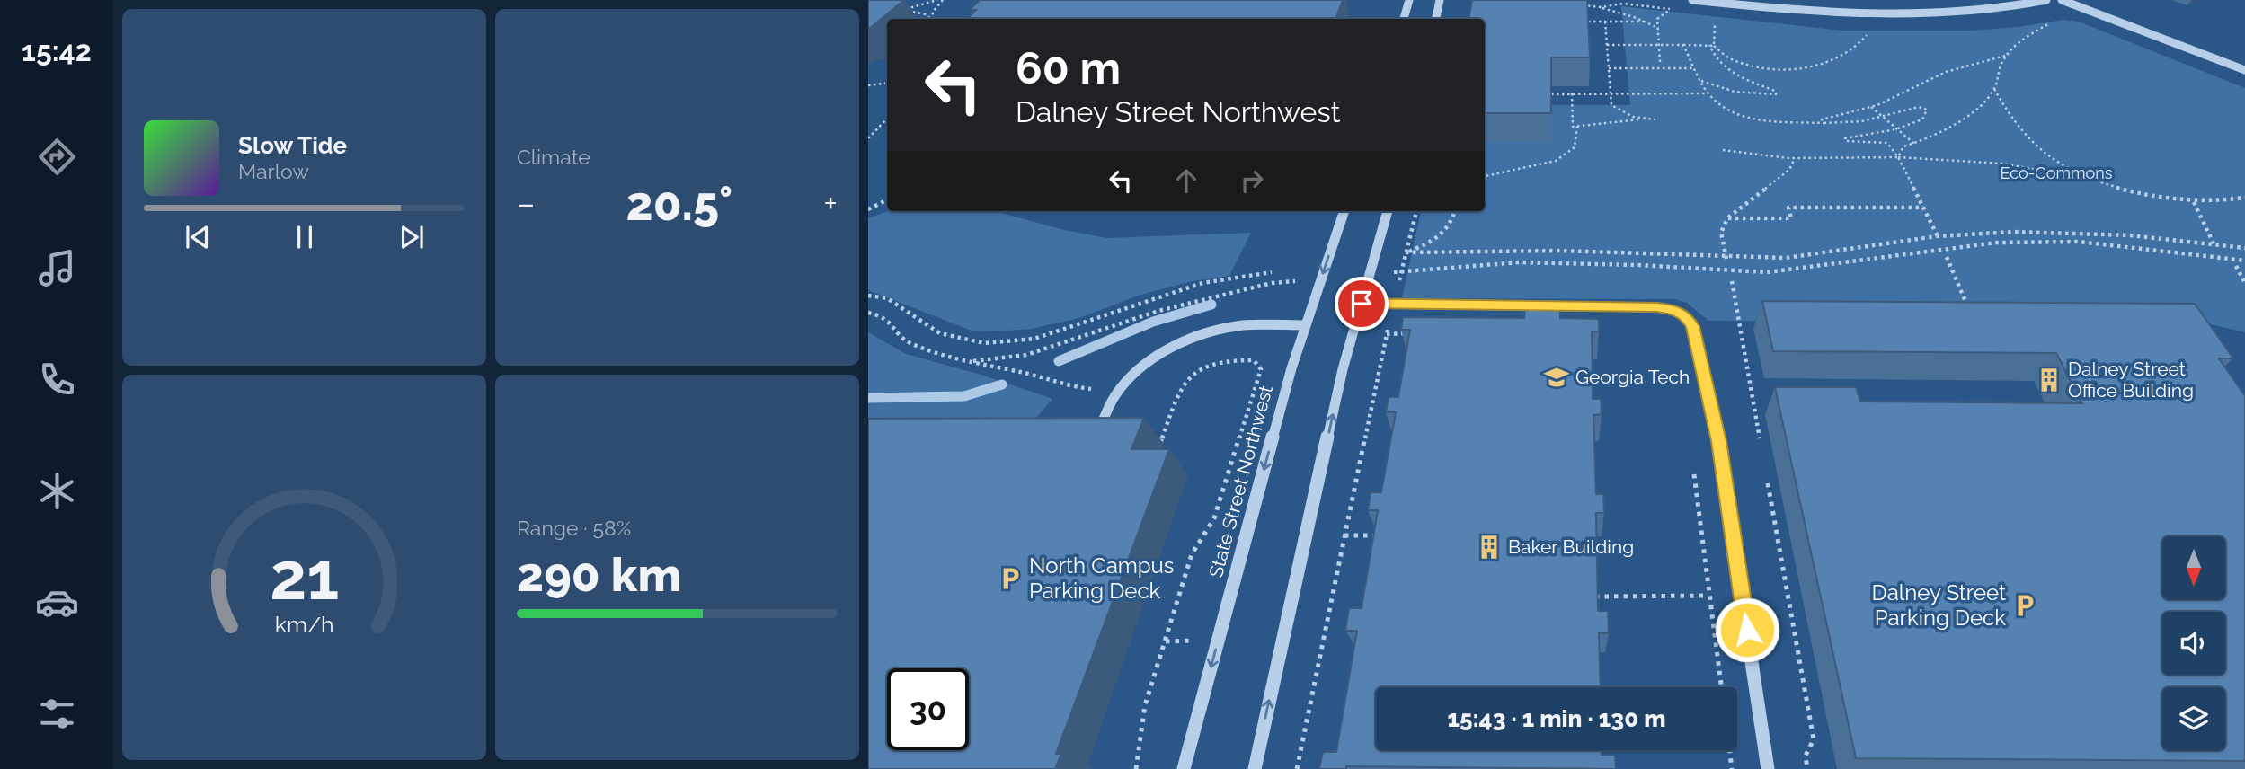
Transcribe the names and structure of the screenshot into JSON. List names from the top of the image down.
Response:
{
  "streets": {
    "street": ["State Street Northwest"]
  },
  "parks": ["Eco-Commons"],
  "places": {
    "school or university": ["Georgia Tech"],
    "building": ["Dalney Street Office Building", "Baker Building"],
    "parking": ["North Campus Parking Deck", "Dalney Street Parking Deck"]
  },
  "north": "bottom",
  "page": {
    "tabs": "15:42",
    "tile": [
      "Climate",
      ["Range · 58%", "290 km"]
    ],
    "turn": ["60 m", "Dalney Street Northwest"],
    "song": ["Slow Tide", "Marlow"],
    "heat": ["−", "20.5°", "+"],
    "limit": "30",
    "trip": "15:43 · 1 min · 130 m",
    "gauge": ["21", "km/h"]
  }
}
